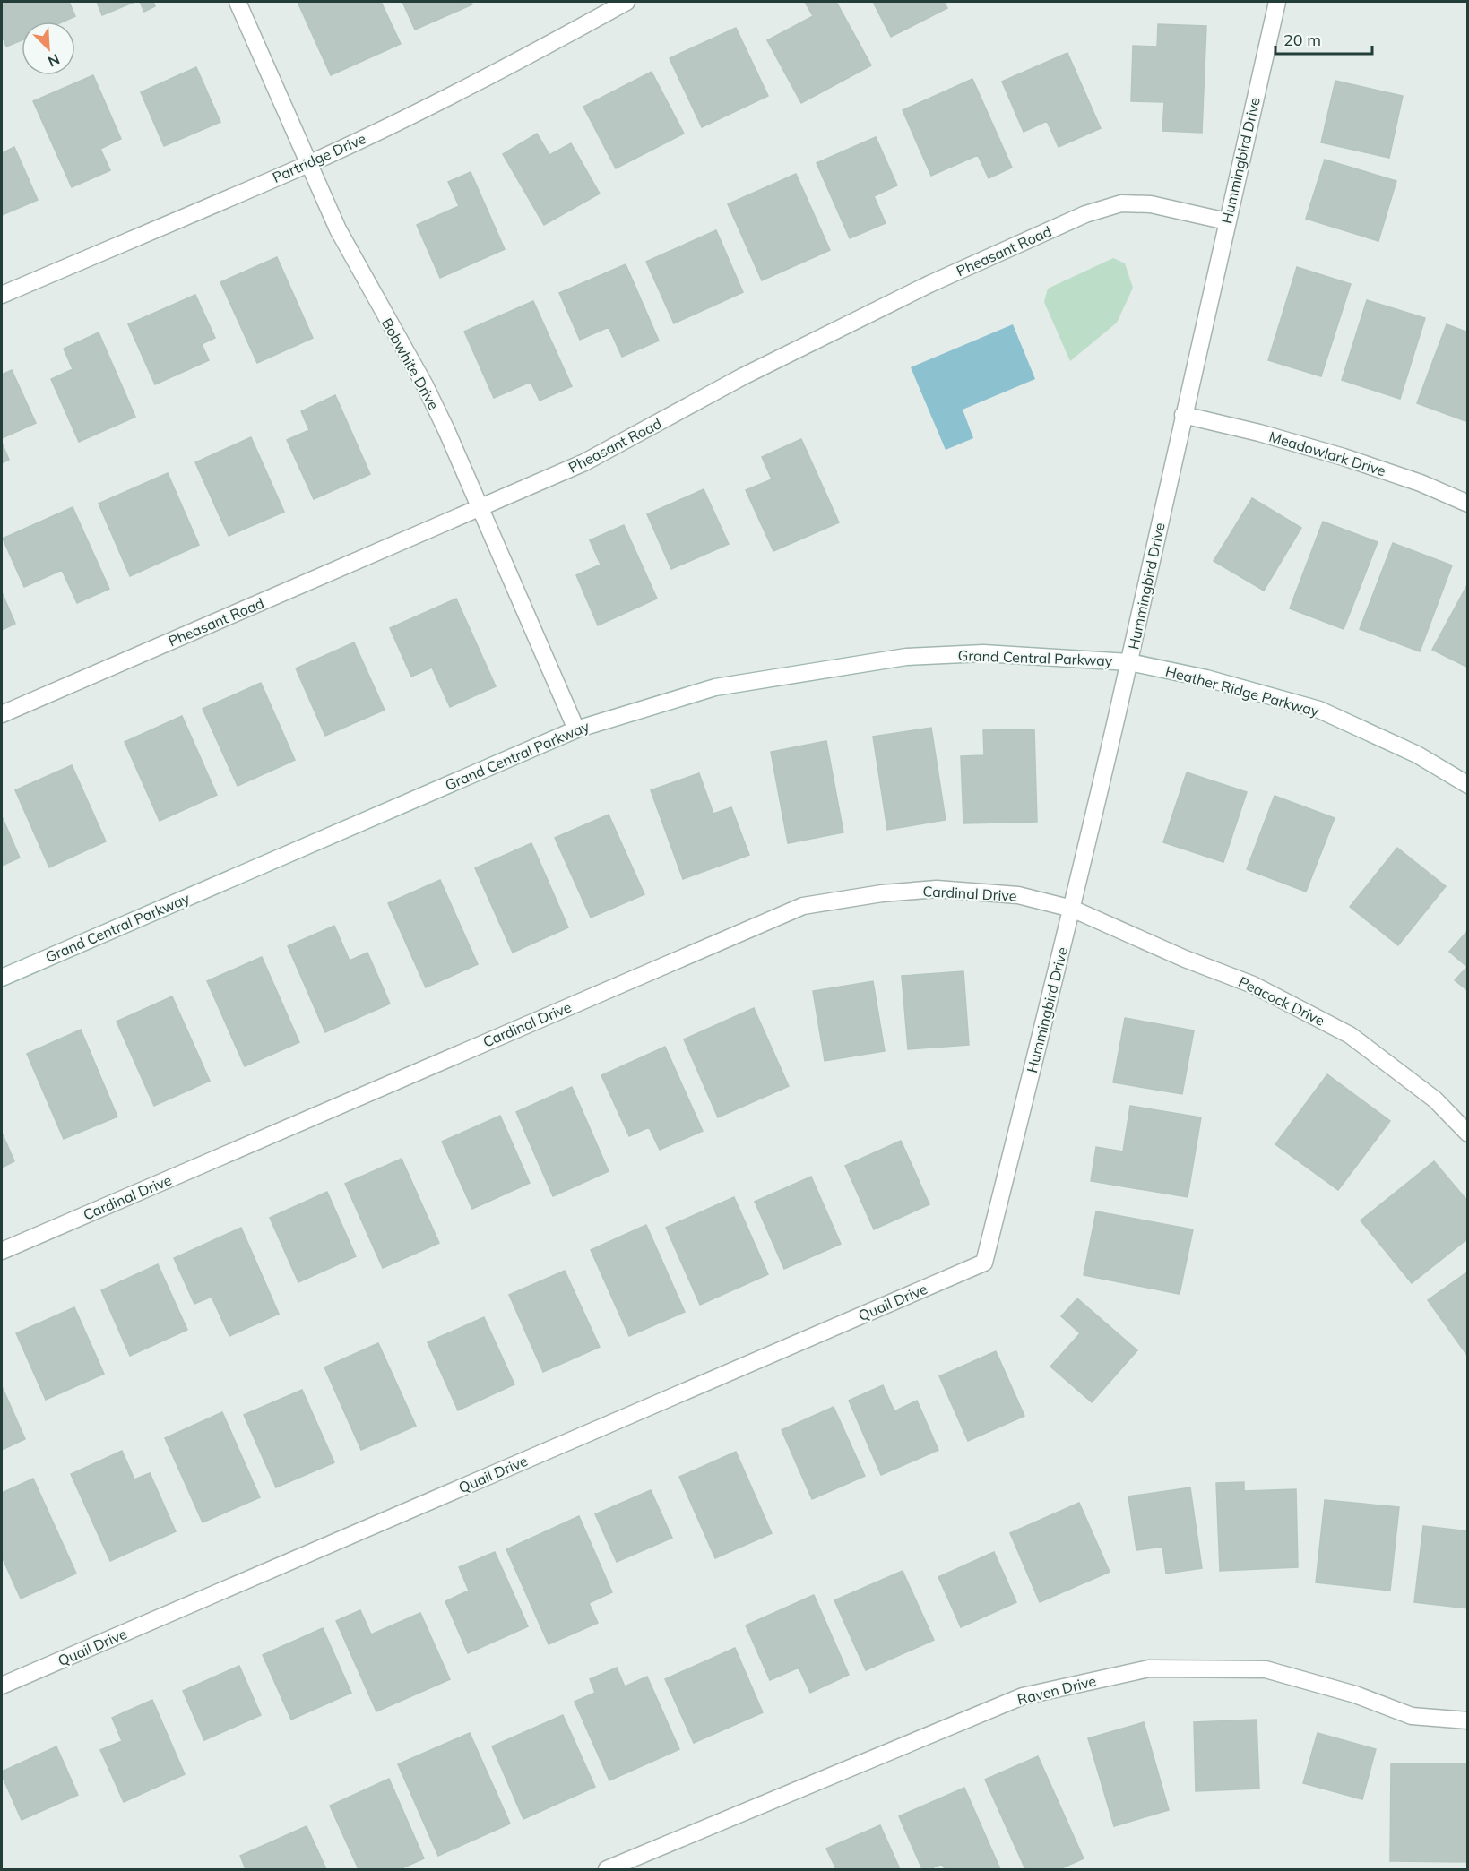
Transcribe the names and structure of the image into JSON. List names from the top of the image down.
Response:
{
  "streets": {
    "street": [
      "Partridge Drive",
      "Hummingbird Drive",
      "Pheasant Road",
      "Bobwhite Drive",
      "Meadowlark Drive",
      "Grand Central Parkway",
      "Heather Ridge Parkway",
      "Cardinal Drive",
      "Peacock Drive",
      "Quail Drive",
      "Raven Drive"
    ]
  },
  "crossings": [
    ["Partridge Drive", "Bobwhite Drive"],
    ["Hummingbird Drive", "Pheasant Road"],
    ["Hummingbird Drive", "Meadowlark Drive"],
    ["Hummingbird Drive", "Grand Central Parkway"],
    ["Hummingbird Drive", "Heather Ridge Parkway"],
    ["Hummingbird Drive", "Cardinal Drive"],
    ["Hummingbird Drive", "Peacock Drive"],
    ["Hummingbird Drive", "Quail Drive"],
    ["Pheasant Road", "Bobwhite Drive"],
    ["Bobwhite Drive", "Grand Central Parkway"],
    ["Grand Central Parkway", "Heather Ridge Parkway"],
    ["Cardinal Drive", "Peacock Drive"]
  ],
  "scale_bar": "20 m",
  "north": "bottom right"
}
